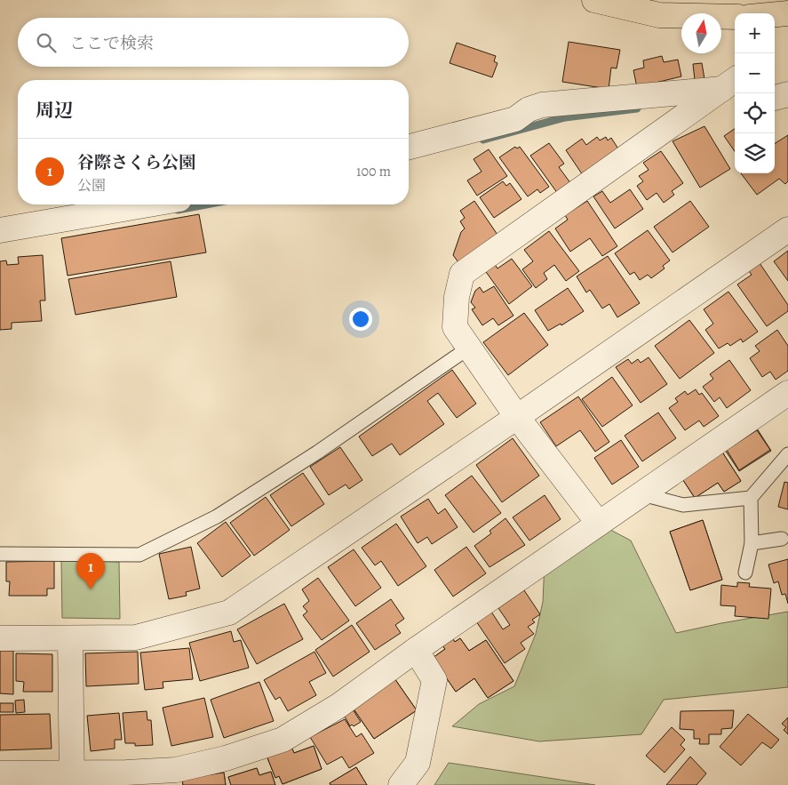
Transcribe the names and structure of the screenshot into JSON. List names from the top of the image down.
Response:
{
  "north": "top",
  "page": {
    "map_buttons": ["+", "−"],
    "search": "ここで検索",
    "heading": "周辺",
    "list": [
      {
        "mark": "1",
        "name": "谷際さくら公園",
        "note": "公園",
        "value": "100 m"
      }
    ],
    "pins": "1"
  }
}
